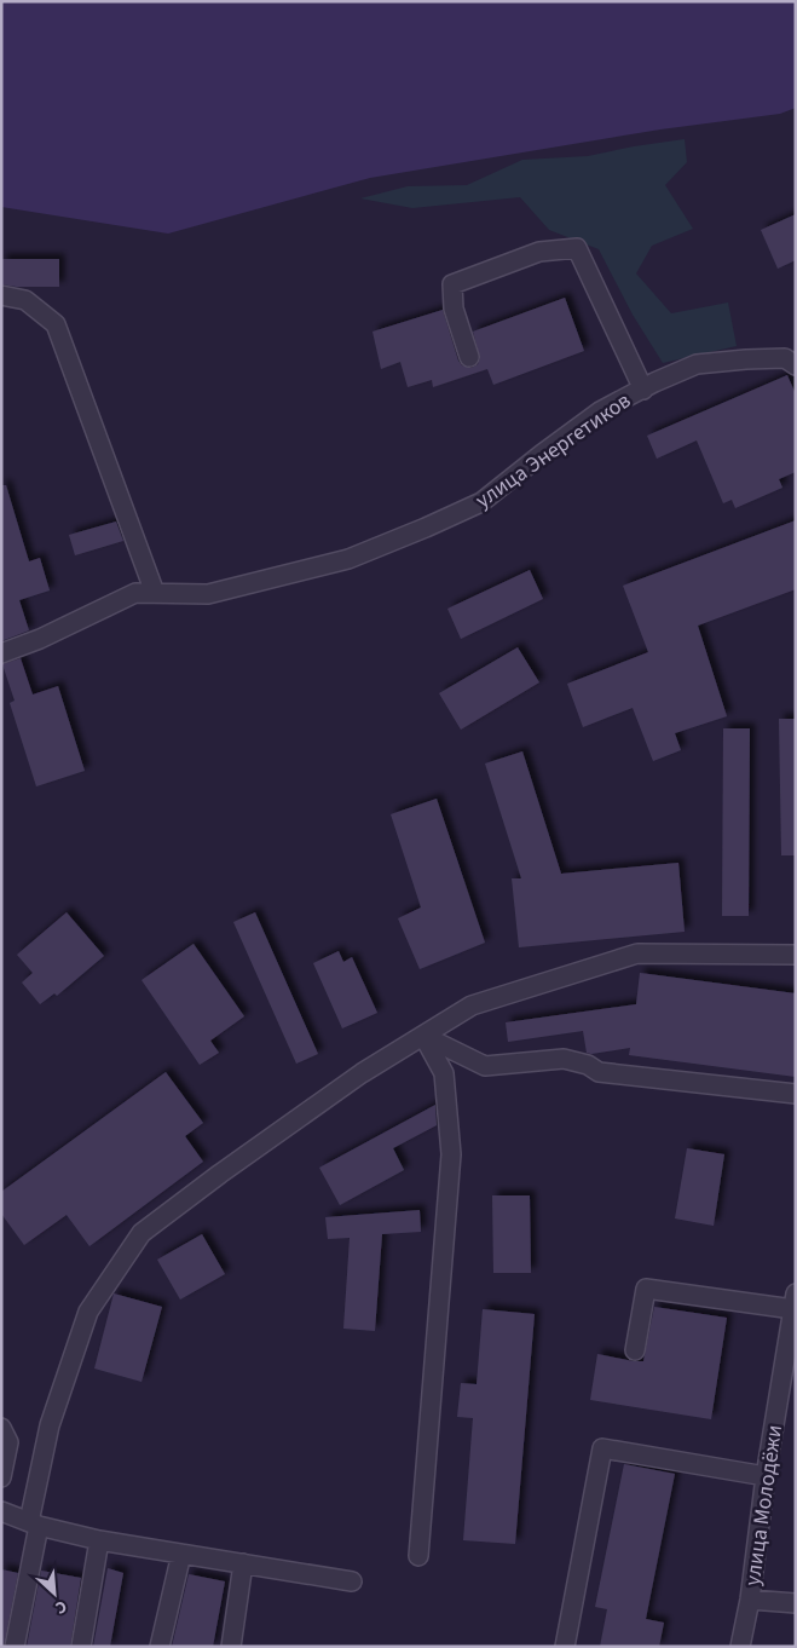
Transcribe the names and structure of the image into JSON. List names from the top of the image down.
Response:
{
  "streets": {
    "street": ["улица Энергетиков", "улица Молодёжи"]
  },
  "north": "bottom right"
}
